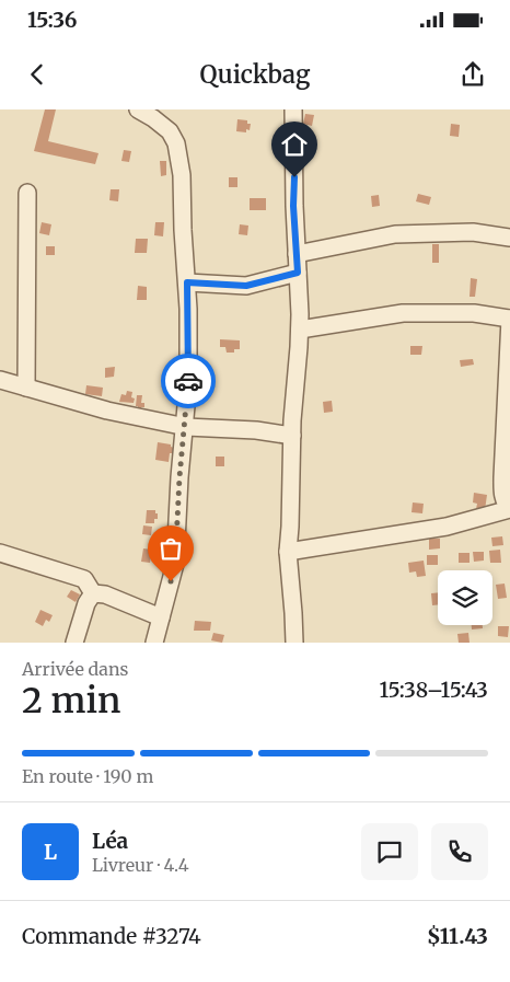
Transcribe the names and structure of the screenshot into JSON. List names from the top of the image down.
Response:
{
  "page": {
    "status": "15:36",
    "header": "Quickbag",
    "heading": ["2 min", "Arrivée dans", "15:38–15:43"],
    "panel": [
      "Léa",
      "Livreur · 4.4",
      "Commande #3274",
      "$11.43"
    ],
    "bar": "En route · 190 m",
    "round": "L"
  }
}
